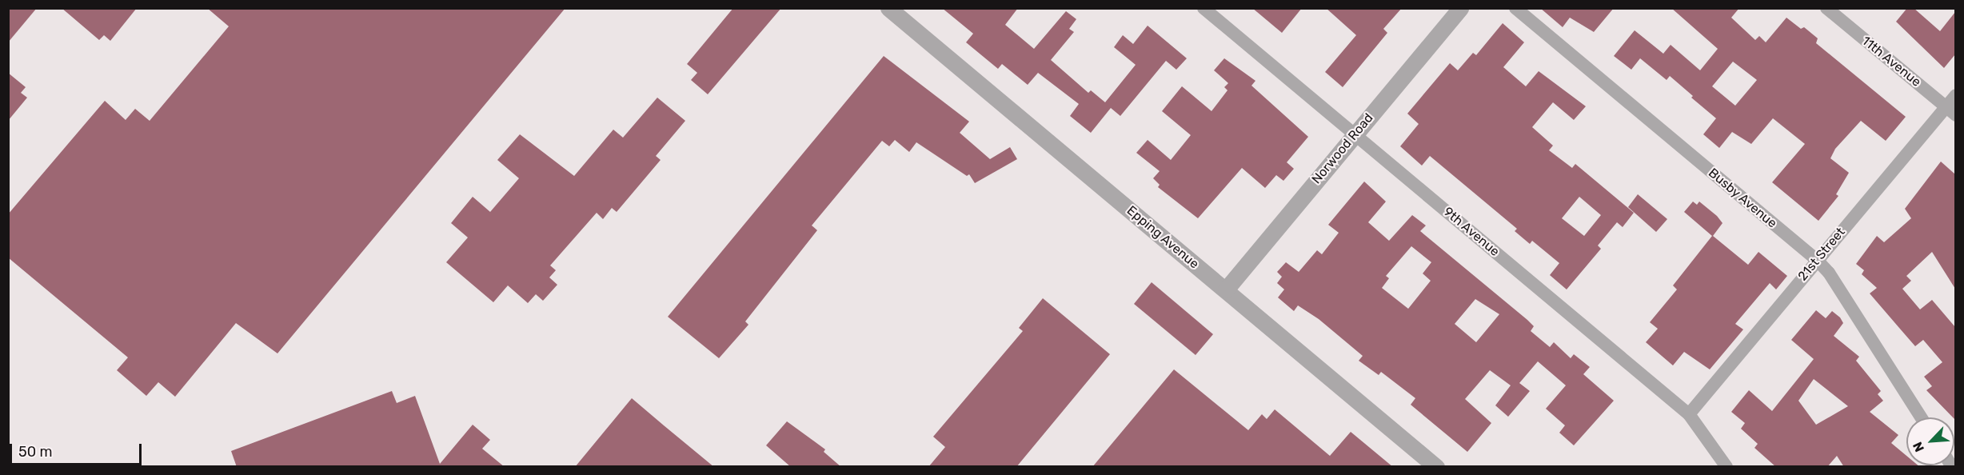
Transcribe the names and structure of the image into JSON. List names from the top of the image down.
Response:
{
  "streets": {
    "street": [
      "11th Avenue",
      "Norwood Road",
      "Busby Avenue",
      "9th Avenue",
      "Epping Avenue",
      "21st Street"
    ]
  },
  "crossings": [
    ["11th Avenue", "21st Street"],
    ["Norwood Road", "9th Avenue"],
    ["Norwood Road", "Epping Avenue"],
    ["Busby Avenue", "21st Street"],
    ["9th Avenue", "21st Street"]
  ],
  "scale_bar": "50 m",
  "north": "bottom left"
}
